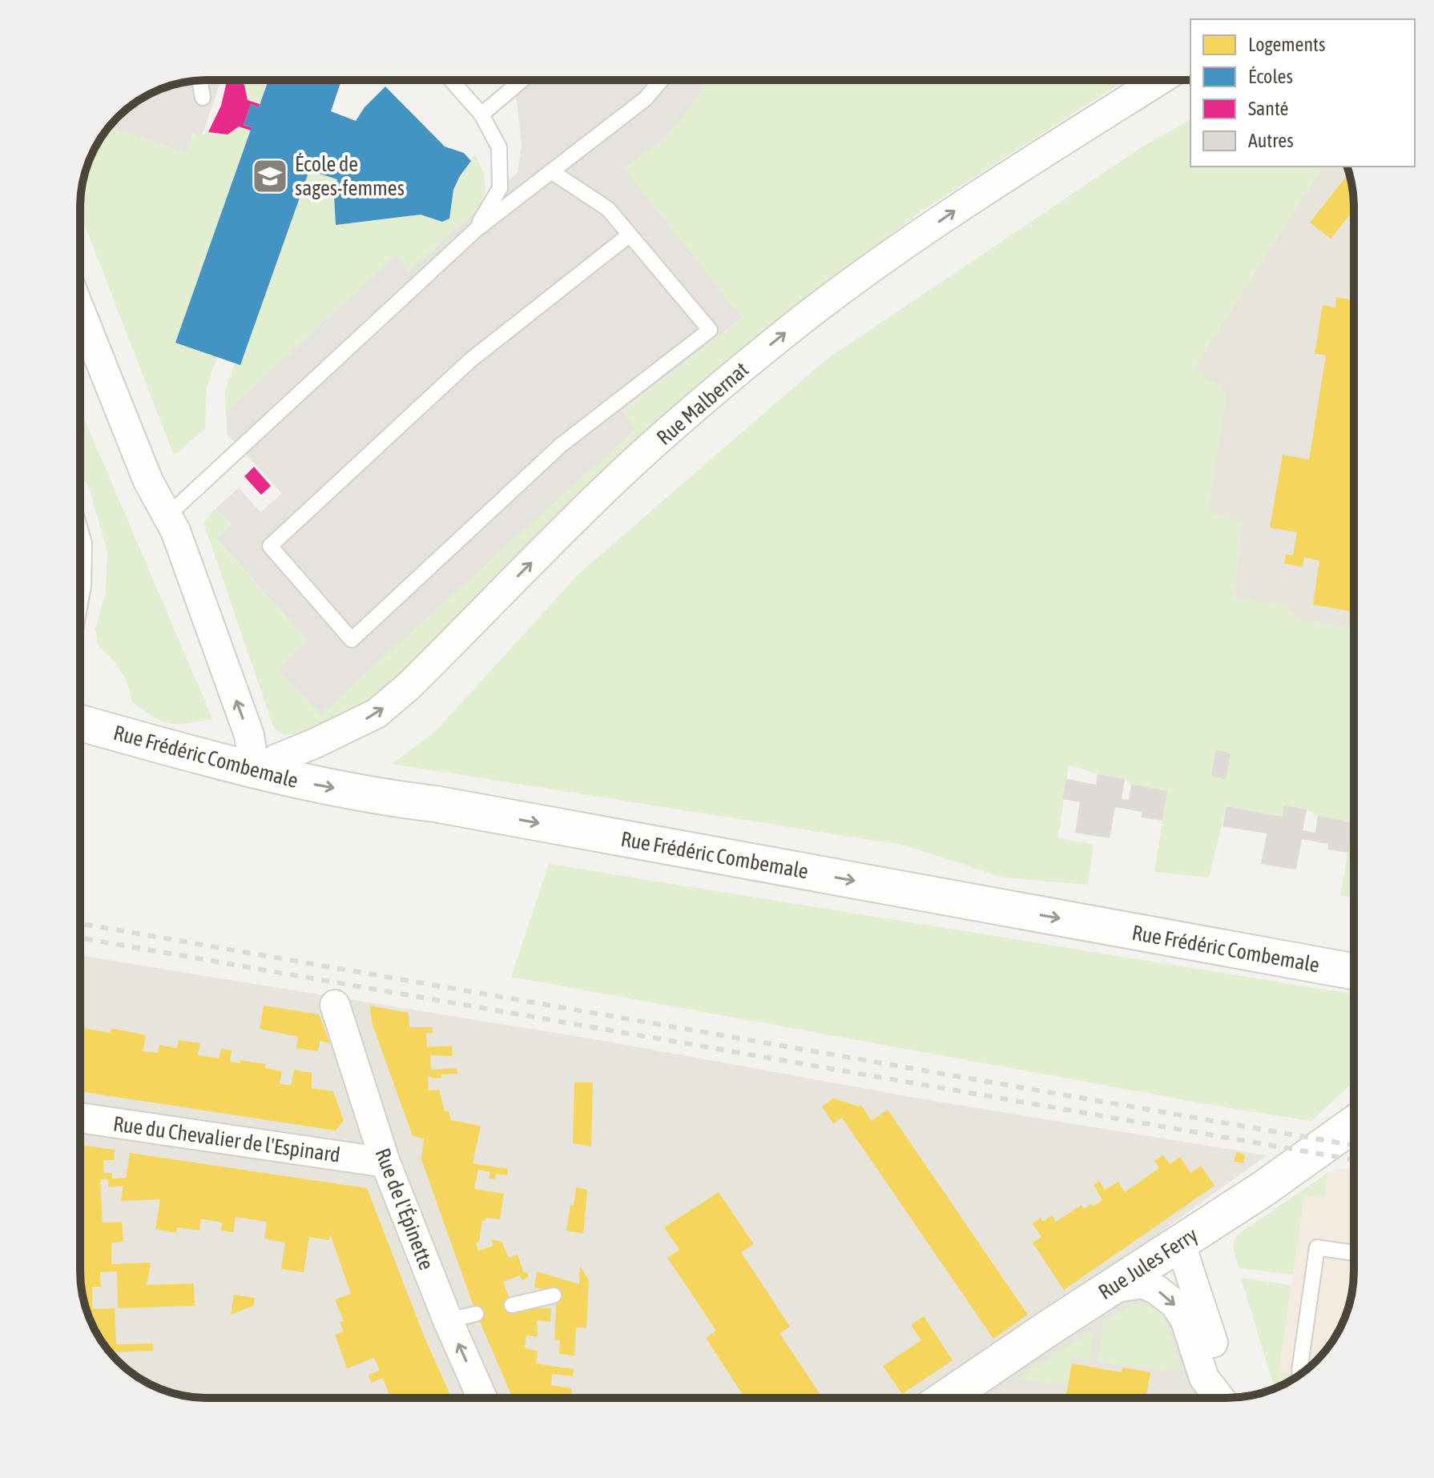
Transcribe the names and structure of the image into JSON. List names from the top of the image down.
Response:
{
  "streets": {
    "street": [
      "Rue Malbernat",
      "Rue Frédéric Combemale",
      "Rue du Chevalier de l'Espinard",
      "Rue de l'Épinette",
      "Rue Jules Ferry"
    ]
  },
  "crossings": [
    ["Rue Malbernat", "Rue Frédéric Combemale"],
    ["Rue du Chevalier de l'Espinard", "Rue de l'Épinette"]
  ],
  "one_way": ["Rue Malbernat", "Rue Frédéric Combemale"],
  "places": {
    "school or university": ["École de sages-femmes"]
  },
  "legend": [
    "Logements",
    "Écoles",
    "Santé",
    "Autres"
  ]
}
